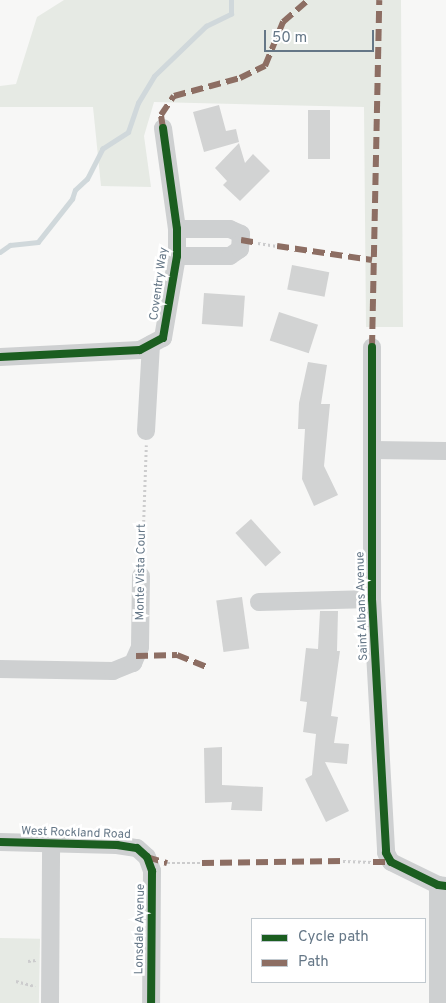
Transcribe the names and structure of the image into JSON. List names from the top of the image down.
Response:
{
  "streets": {
    "street": [
      "Coventry Way",
      "Monte Vista Court",
      "Saint Albans Avenue",
      "West Rockland Road",
      "Lonsdale Avenue"
    ]
  },
  "crossings": [
    ["West Rockland Road", "Lonsdale Avenue"]
  ],
  "legend": ["Cycle path", "Path"],
  "scale_bar": "50 m"
}
